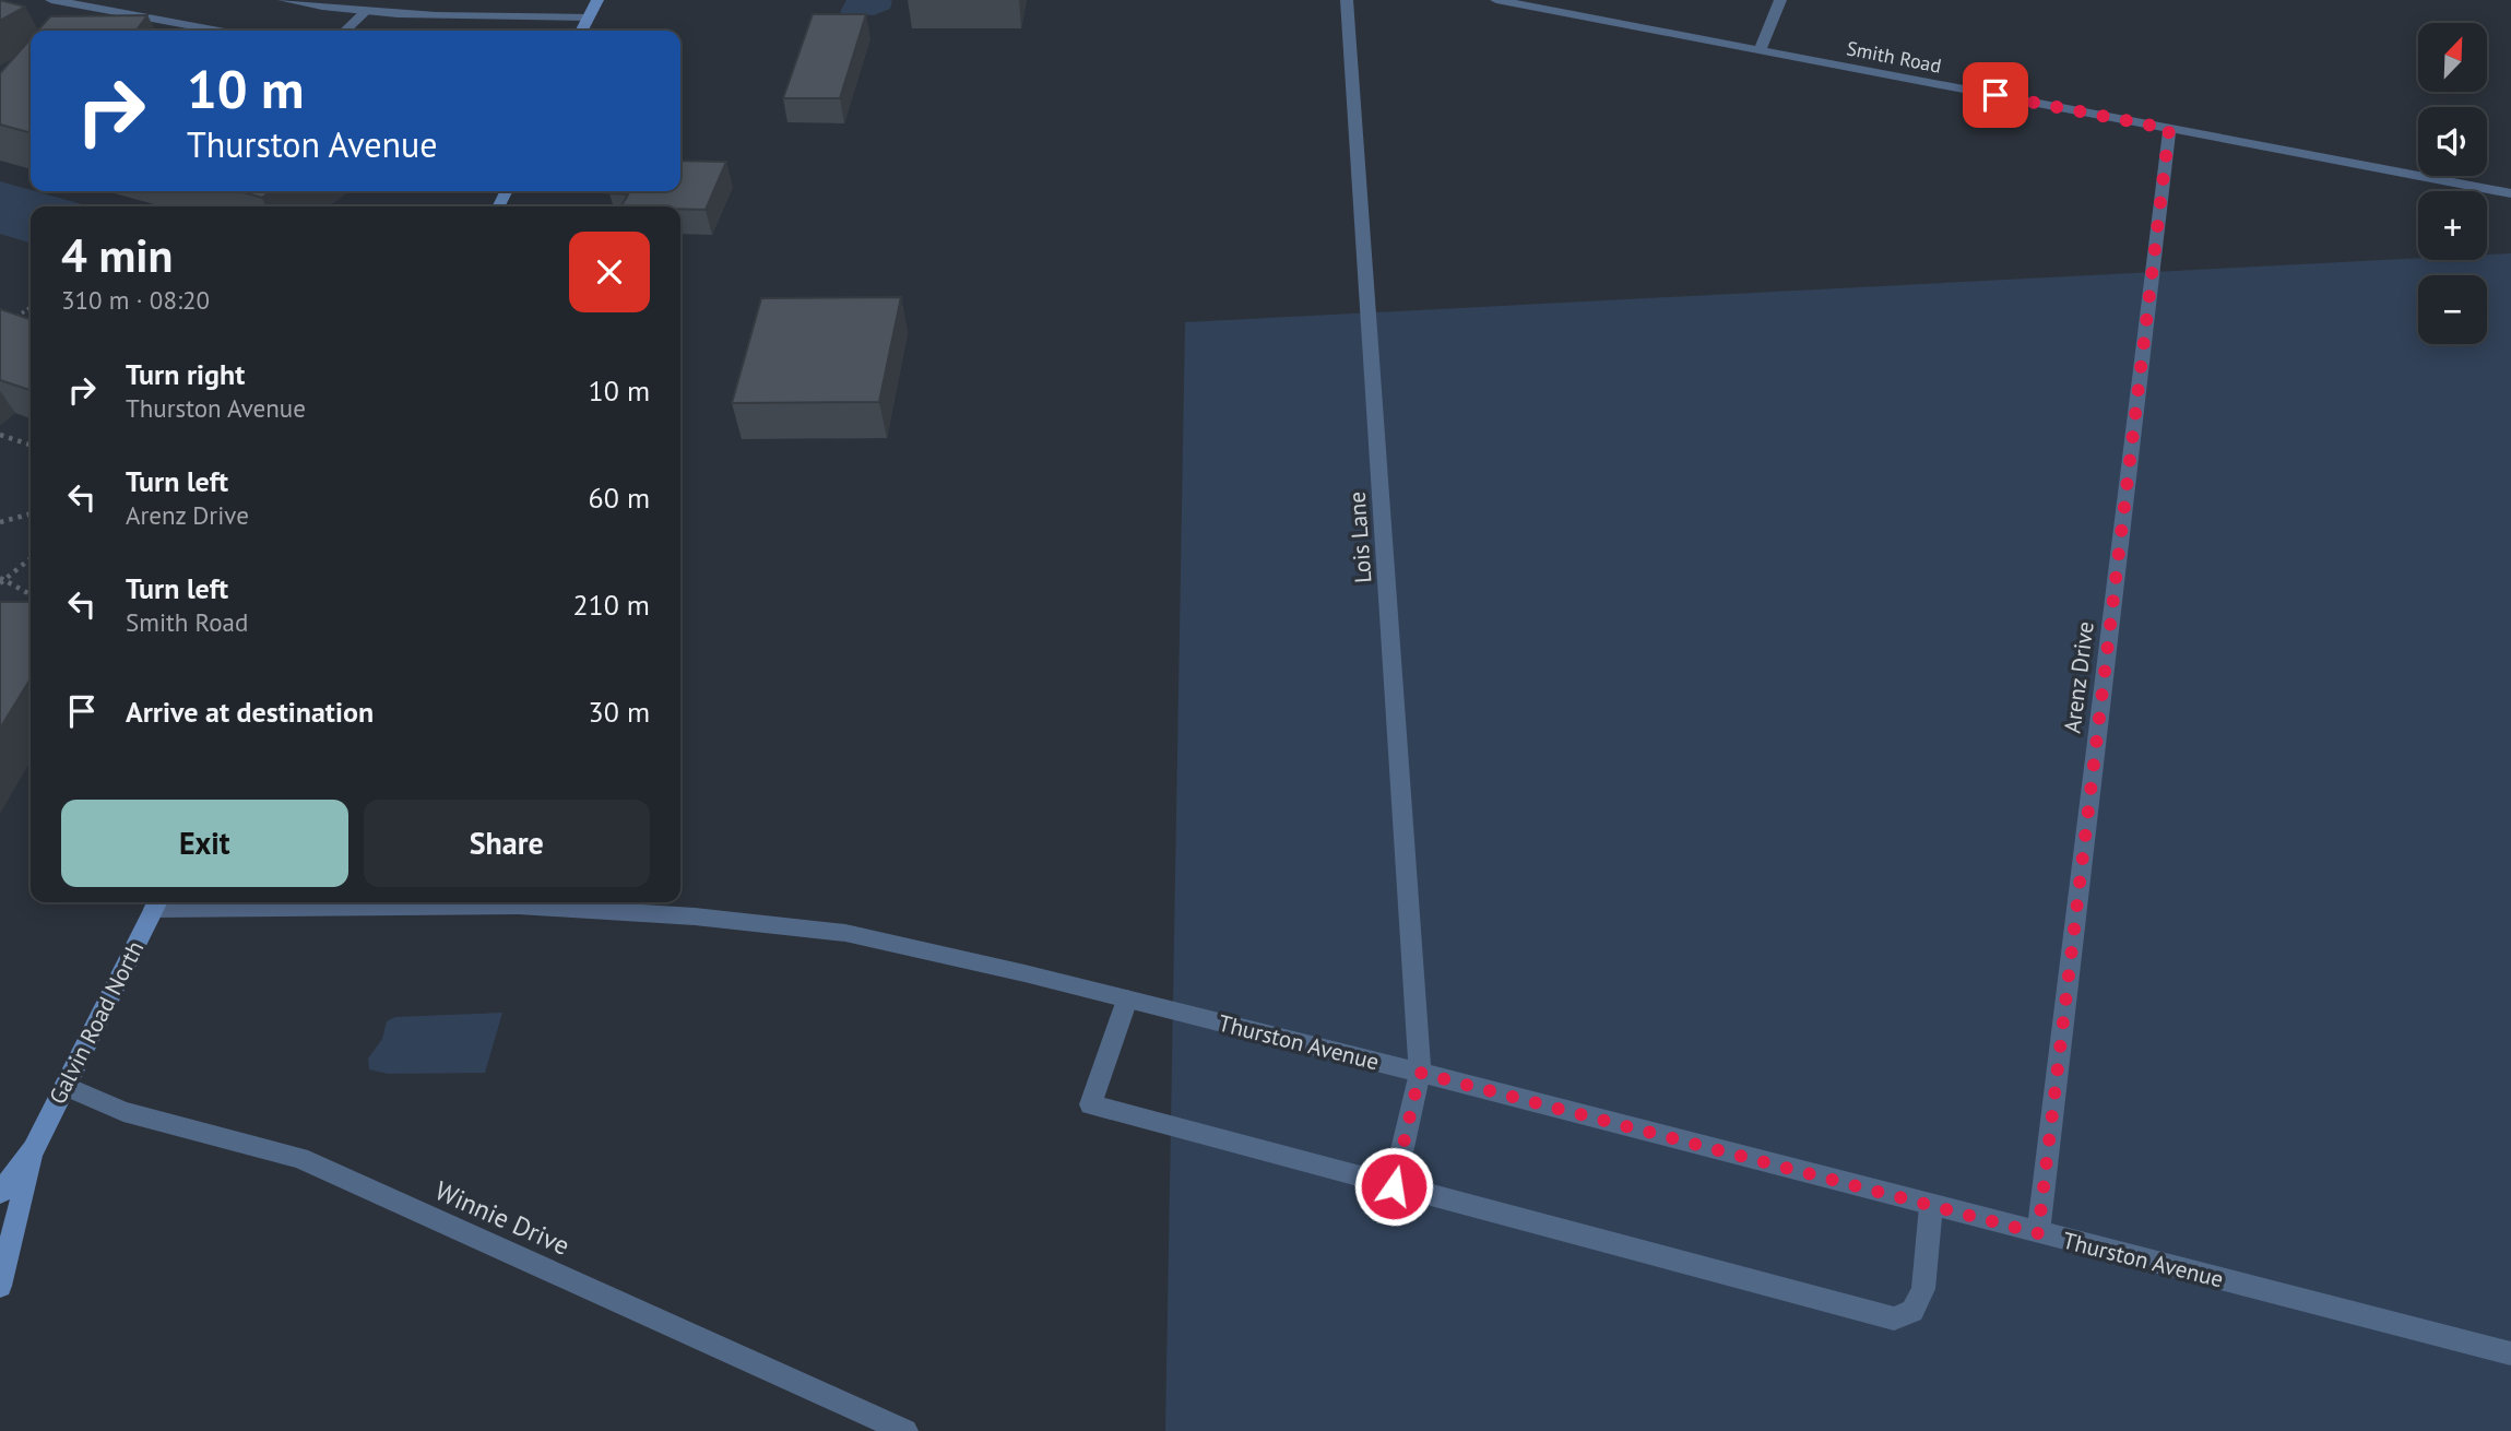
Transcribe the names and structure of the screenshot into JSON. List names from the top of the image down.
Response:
{
  "streets": {
    "main road": ["Galvin Road North"],
    "street": [
      "Smith Road",
      "Lois Lane",
      "Arenz Drive",
      "Thurston Avenue",
      "Winnie Drive"
    ]
  },
  "crossings": [
    ["Smith Road", "Arenz Drive"],
    ["Lois Lane", "Thurston Avenue"],
    ["Arenz Drive", "Thurston Avenue"],
    ["Galvin Road North", "Thurston Avenue"],
    ["Galvin Road North", "Winnie Drive"]
  ],
  "north": "top right",
  "page": {
    "map_buttons": ["+", "−"],
    "turn": ["10 m", "Thurston Avenue"],
    "heading": ["4 min", "310 m · 08:20"],
    "list": [
      {
        "name": "Turn right",
        "note": "Thurston Avenue",
        "value": "10 m"
      },
      {
        "name": "Turn left",
        "note": "Arenz Drive",
        "value": "60 m"
      },
      {
        "name": "Turn left",
        "note": "Smith Road",
        "value": "210 m"
      },
      {
        "name": "Arrive at destination",
        "value": "30 m"
      }
    ],
    "buttons": ["Exit", "Share"]
  }
}
